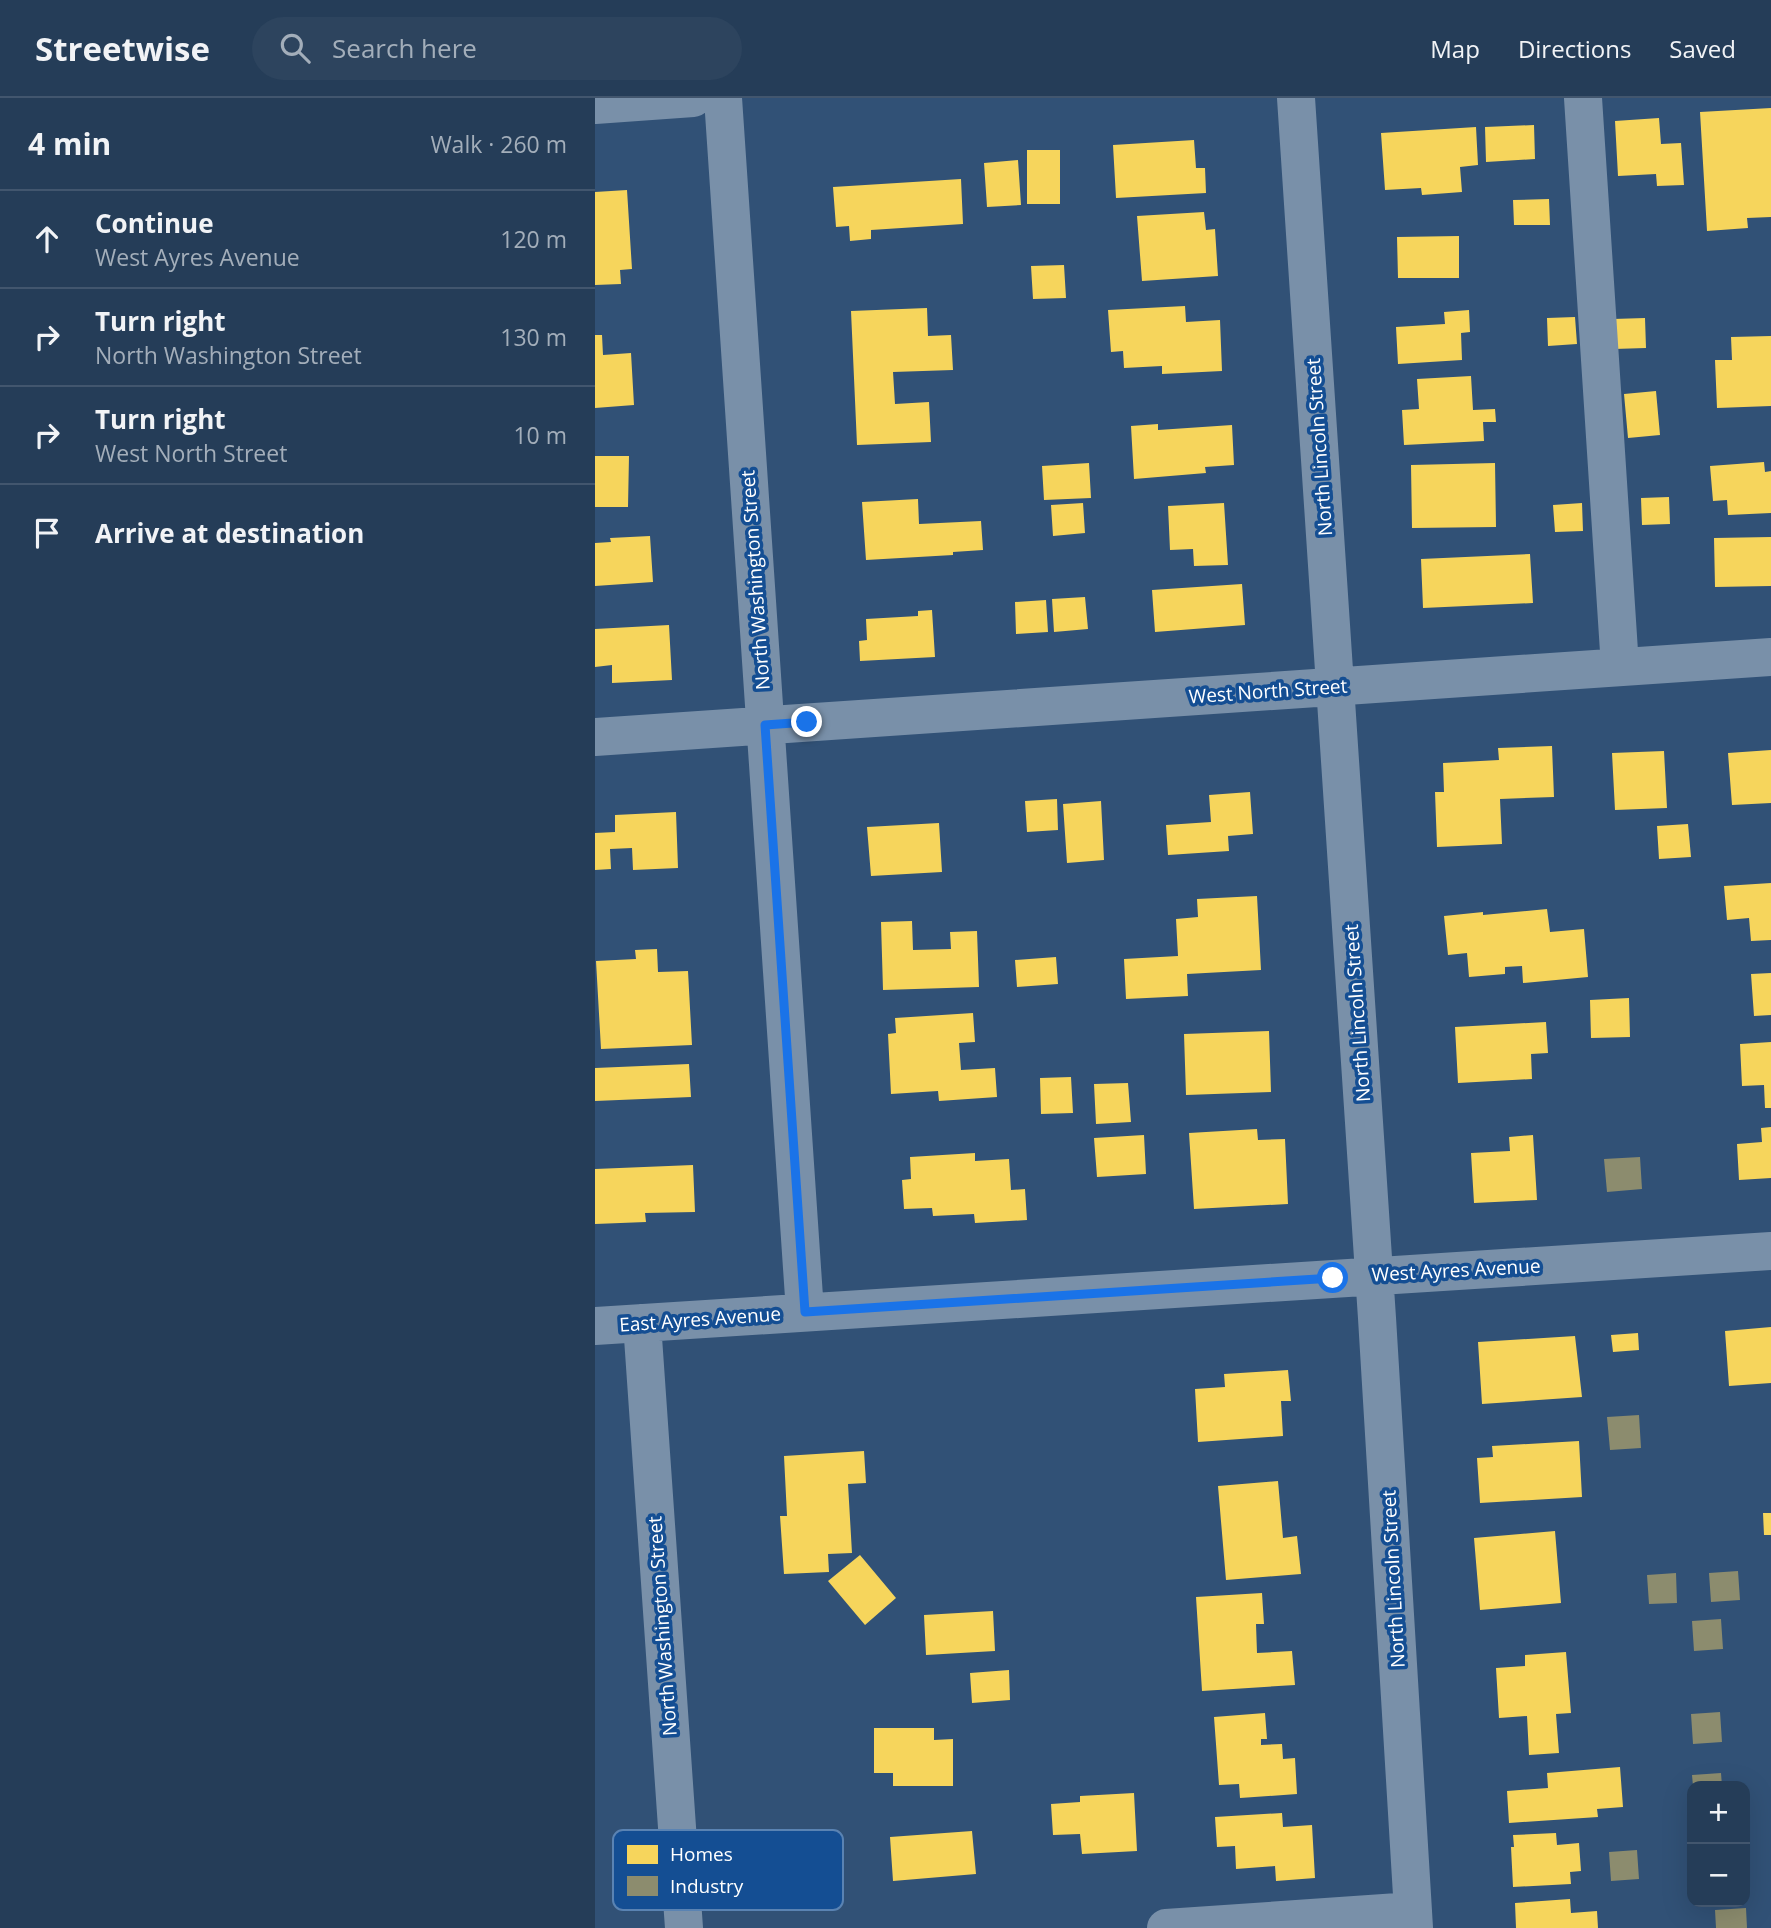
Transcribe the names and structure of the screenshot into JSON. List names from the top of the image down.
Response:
{
  "streets": {
    "street": [
      "North Lincoln Street",
      "North Washington Street",
      "West North Street",
      "West Ayres Avenue",
      "East Ayres Avenue"
    ]
  },
  "crossings": [
    ["North Lincoln Street", "West North Street"],
    ["North Lincoln Street", "West Ayres Avenue"],
    ["North Washington Street", "West North Street"],
    ["North Washington Street", "West Ayres Avenue"],
    ["North Washington Street", "East Ayres Avenue"],
    ["West Ayres Avenue", "East Ayres Avenue"]
  ],
  "legend": ["Homes", "Industry"],
  "page": {
    "header": "Streetwise",
    "search": "Search here",
    "nav": ["Map", "Directions", "Saved"],
    "heading": ["4 min", "Walk · 260 m"],
    "list": [
      ["Continue", "West Ayres Avenue", "120 m"],
      ["Turn right", "North Washington Street", "130 m"],
      ["Turn right", "West North Street", "10 m"],
      "Arrive at destination"
    ],
    "map_buttons": ["+", "−"]
  }
}
